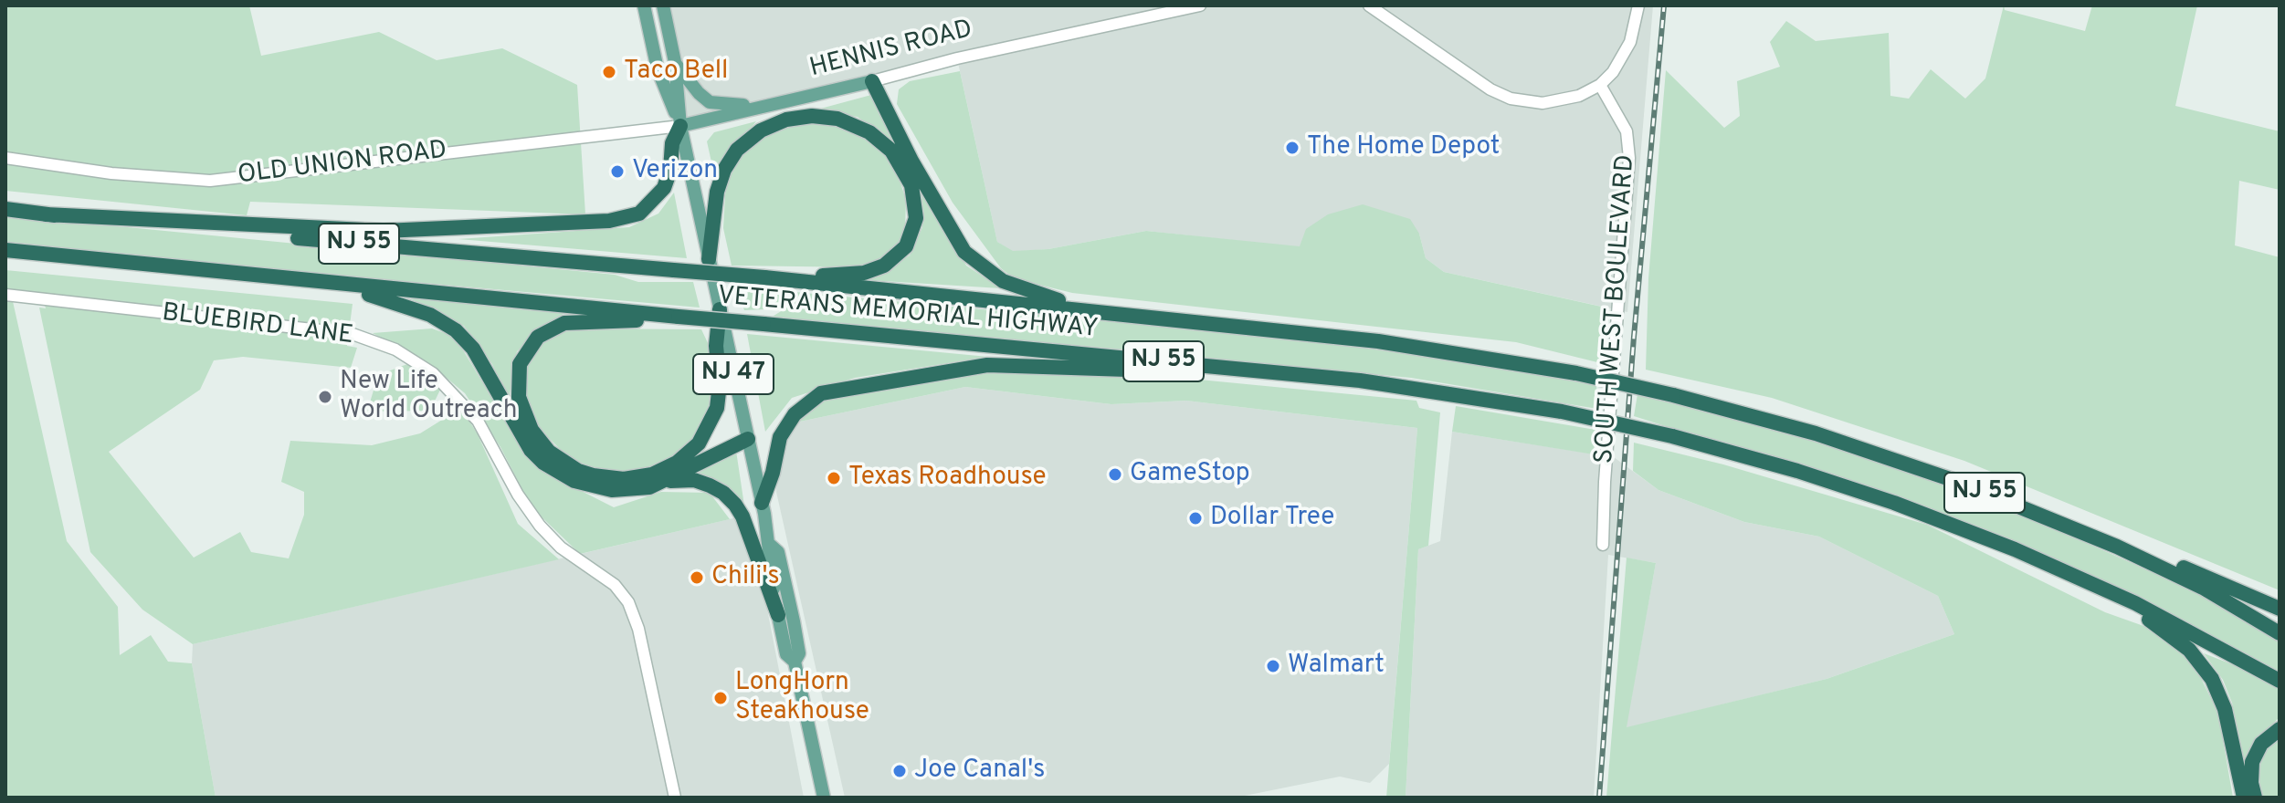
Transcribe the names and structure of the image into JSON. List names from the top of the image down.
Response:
{
  "streets": {
    "highway": ["NJ 55", "VETERANS MEMORIAL HIGHWAY"],
    "main road": ["HENNIS ROAD", "NJ 47"],
    "street": ["OLD UNION ROAD", "SOUTH WEST BOULEVARD", "BLUEBIRD LANE"]
  },
  "crossings": [
    ["HENNIS ROAD", "OLD UNION ROAD"],
    ["HENNIS ROAD", "NJ 47"],
    ["OLD UNION ROAD", "NJ 47"]
  ],
  "places": [
    "Taco Bell",
    "The Home Depot",
    "Verizon",
    "New Life World Outreach",
    "GameStop",
    "Texas Roadhouse",
    "Dollar Tree",
    "Chili's",
    "Walmart",
    "LongHorn Steakhouse",
    "Joe Canal's"
  ]
}
